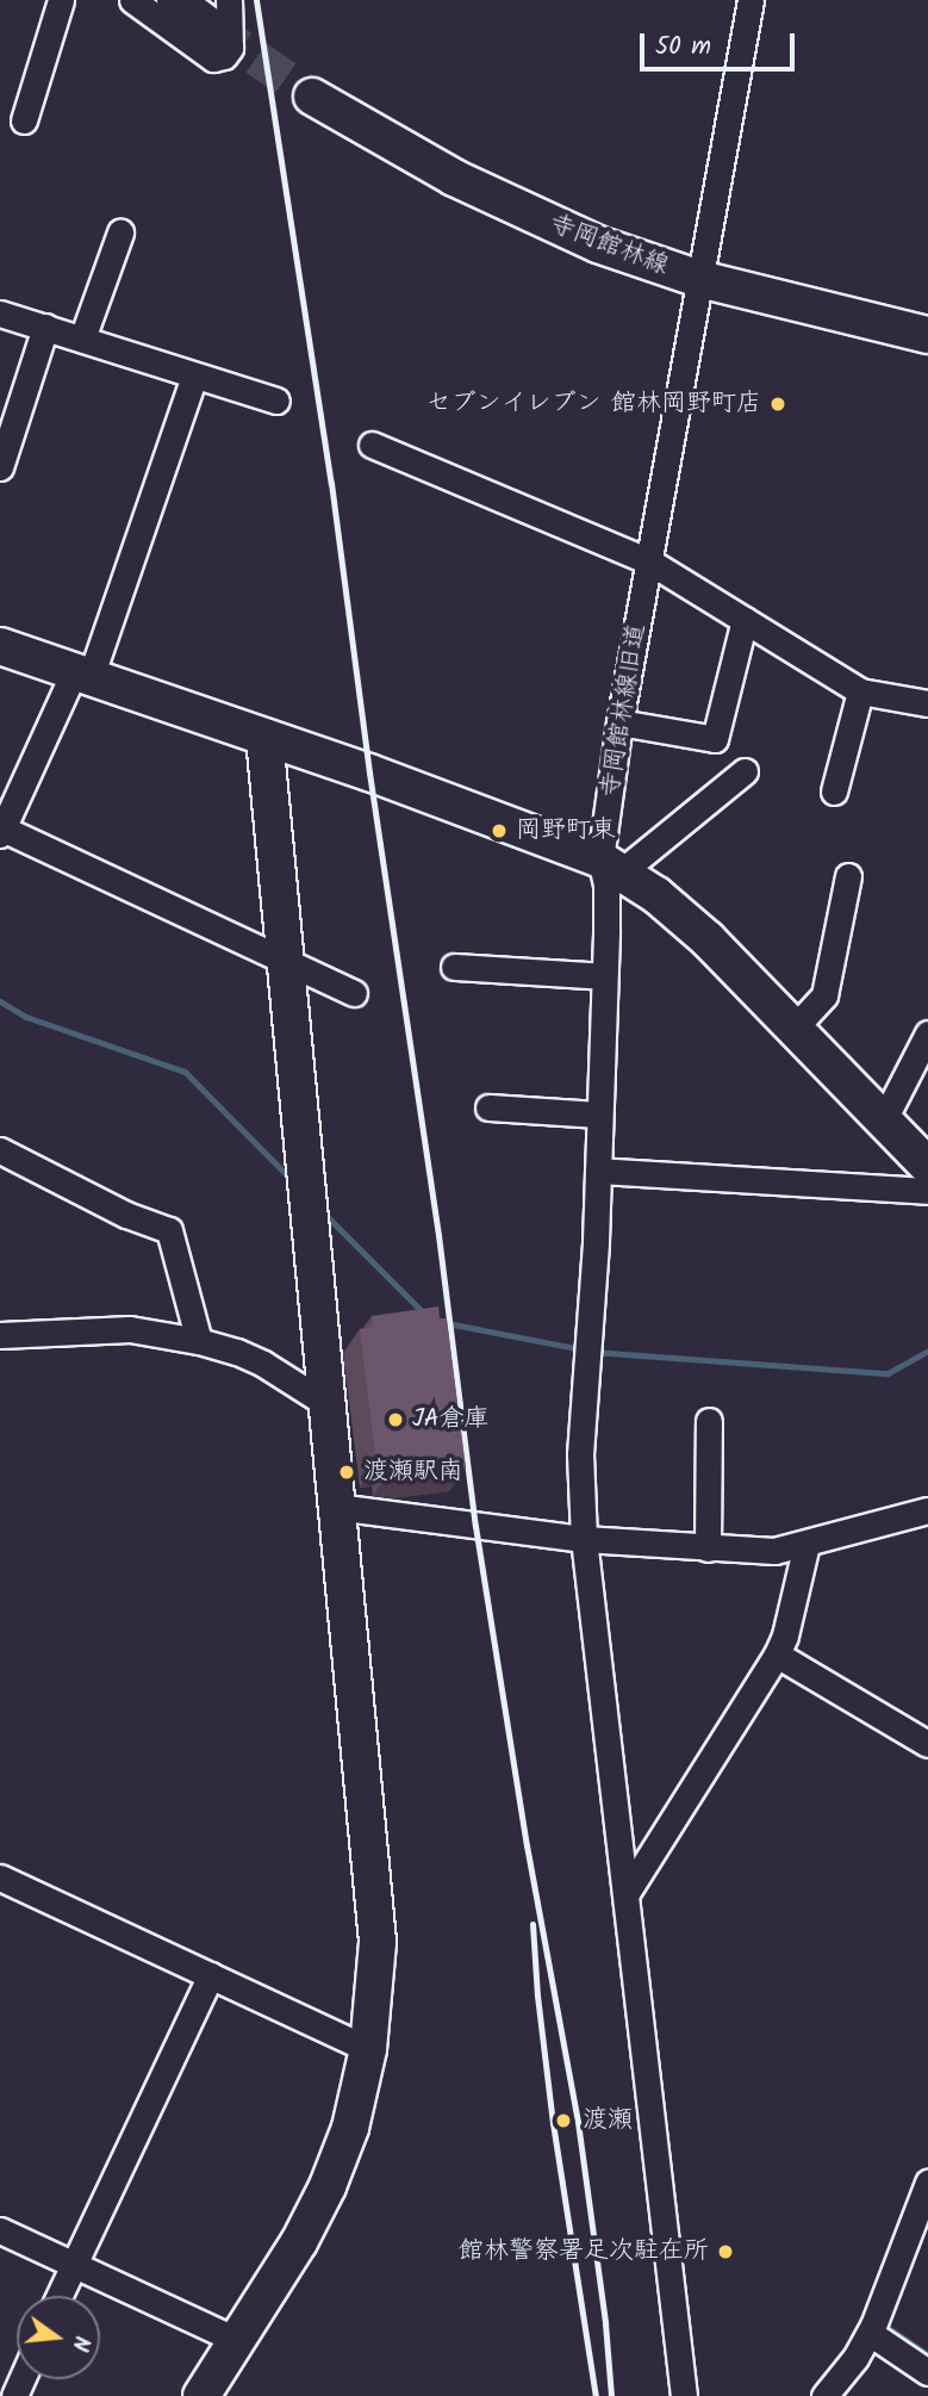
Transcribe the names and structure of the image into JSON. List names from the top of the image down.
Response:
{
  "streets": {
    "street": ["寺岡館林線", "寺岡館林線旧道"]
  },
  "crossings": [
    ["寺岡館林線", "寺岡館林線旧道"]
  ],
  "places": [
    "セブンイレブン 館林岡野町店",
    "岡野町東",
    "JA倉庫",
    "渡瀬駅南",
    "渡瀬",
    "館林警察署足次駐在所"
  ],
  "scale_bar": "50 m",
  "north": "right"
}
